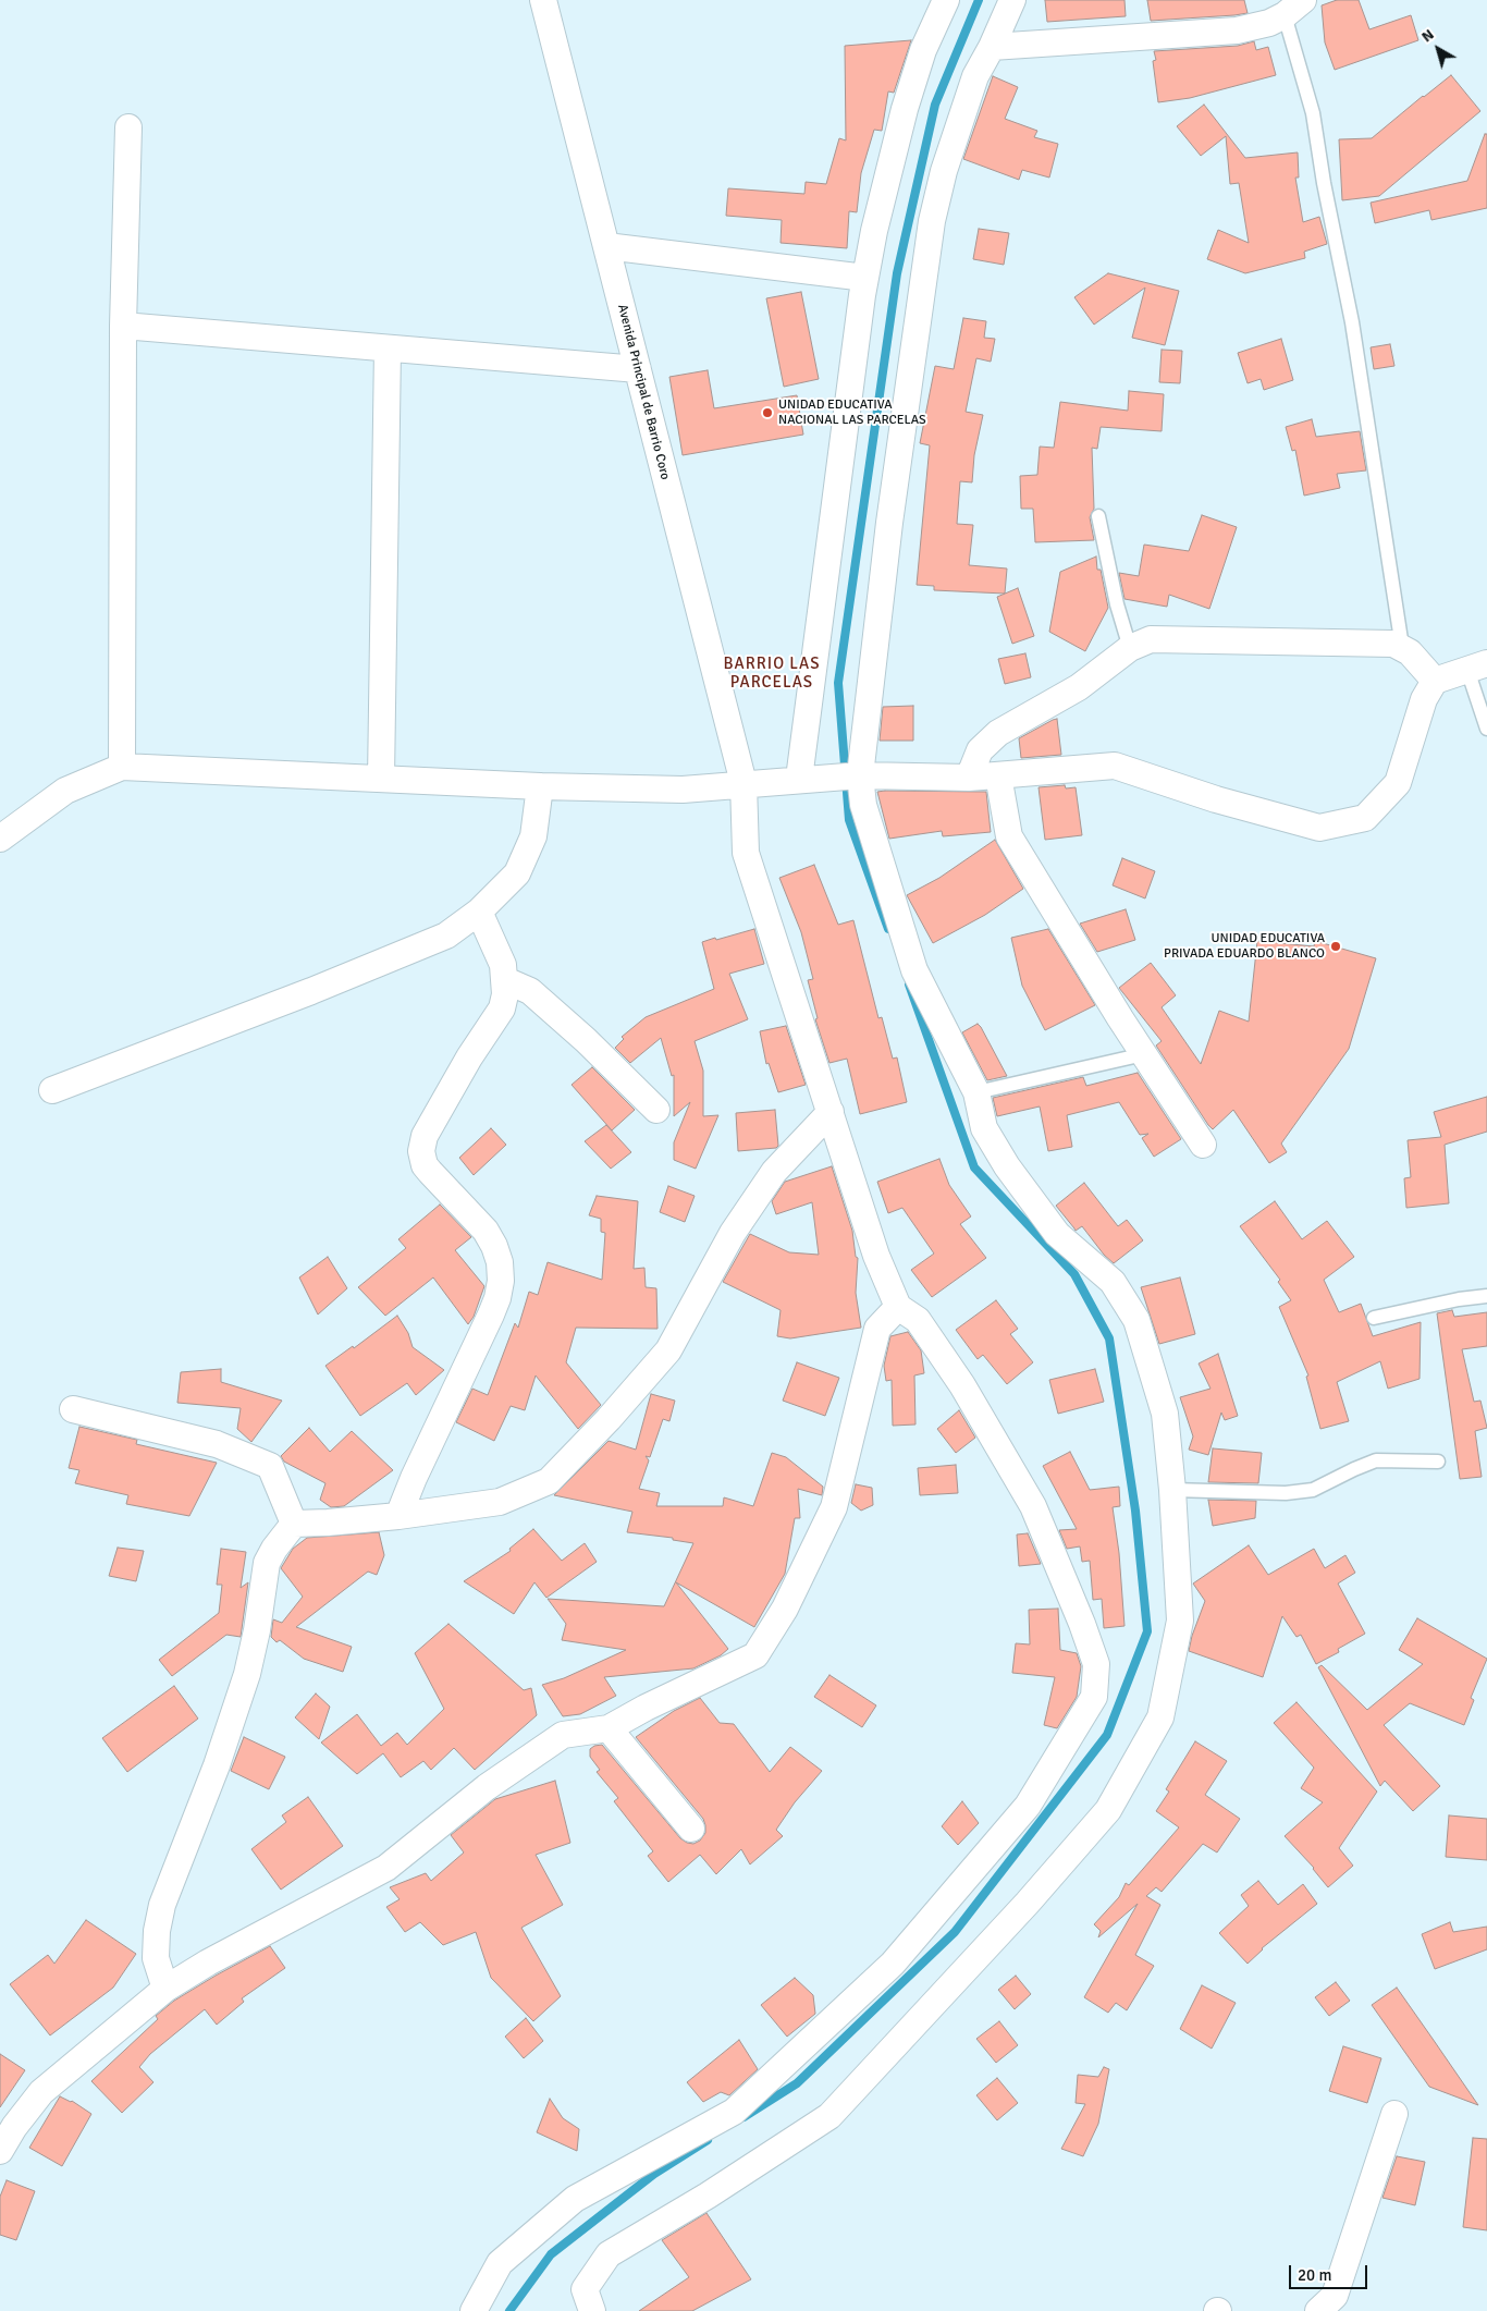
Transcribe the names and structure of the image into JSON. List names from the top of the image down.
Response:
{
  "streets": {
    "street": ["Avenida Principal de Barrio Coro"]
  },
  "districts": ["BARRIO LAS PARCELAS"],
  "places": ["UNIDAD EDUCATIVA NACIONAL LAS PARCELAS", "UNIDAD EDUCATIVA PRIVADA EDUARDO BLANCO"],
  "scale_bar": "20 m",
  "north": "top left"
}
